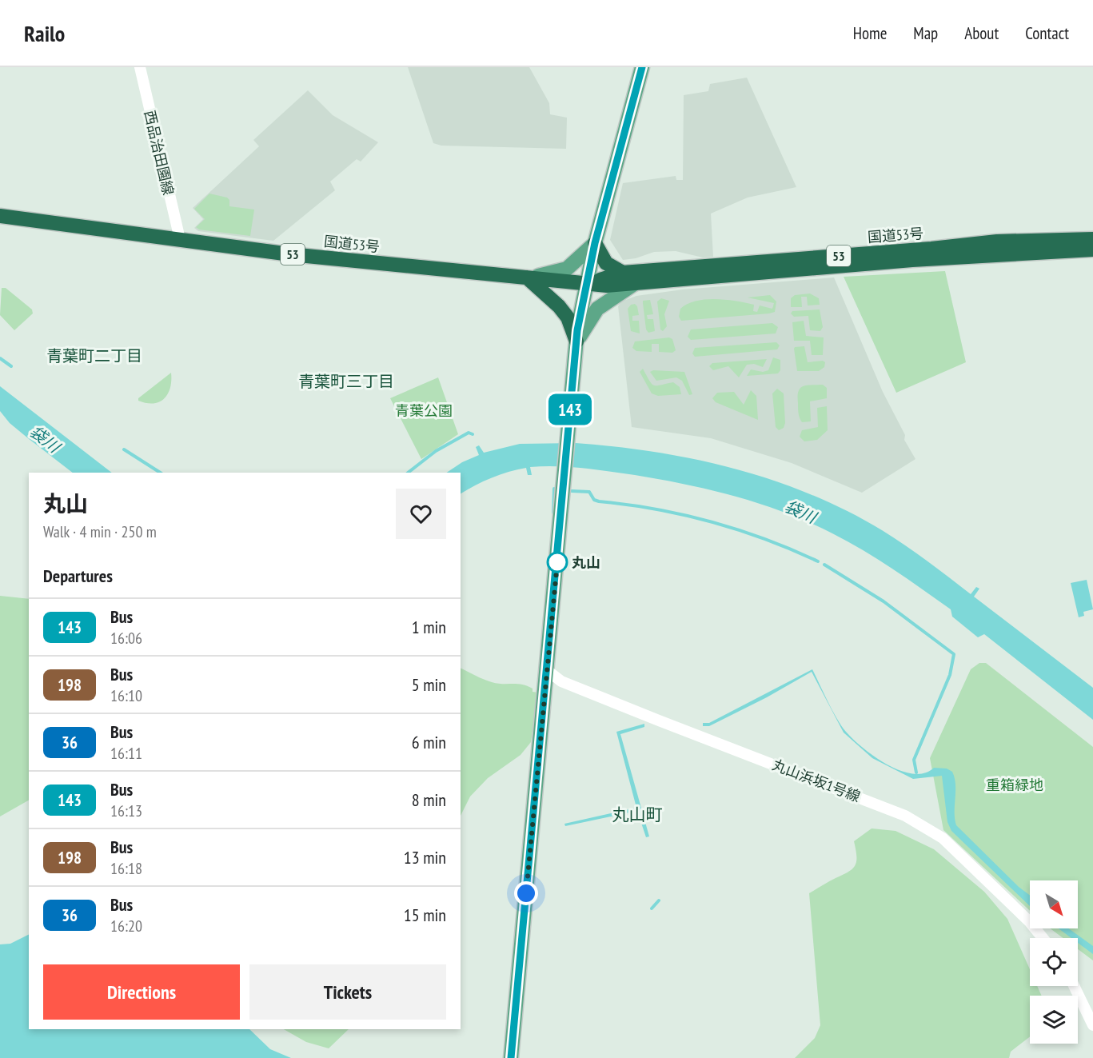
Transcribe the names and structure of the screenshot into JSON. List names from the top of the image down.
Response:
{
  "streets": {
    "highway": ["国道53号", "53"],
    "street": ["西品治田園線", "丸山浜坂1号線"]
  },
  "crossings": [
    ["西品治田園線", "国道53号"]
  ],
  "districts": ["青葉町二丁目", "青葉町三丁目", "丸山町"],
  "water": ["袋川"],
  "parks": ["青葉公園", "重箱緑地"],
  "places": ["丸山"],
  "lines": ["bus line 143"],
  "north": "bottom right",
  "page": {
    "header": "Railo",
    "nav": [
      "Home",
      "Map",
      "About",
      "Contact"
    ],
    "on_map": "143",
    "heading": [
      ["丸山", "Walk · 4 min · 250 m"],
      "Departures"
    ],
    "list": [
      {
        "mark": "143",
        "name": "Bus",
        "note": "16:06",
        "value": "1 min"
      },
      {
        "mark": "198",
        "name": "Bus",
        "note": "16:10",
        "value": "5 min"
      },
      {
        "mark": "36",
        "name": "Bus",
        "note": "16:11",
        "value": "6 min"
      },
      {
        "mark": "143",
        "name": "Bus",
        "note": "16:13",
        "value": "8 min"
      },
      {
        "mark": "198",
        "name": "Bus",
        "note": "16:18",
        "value": "13 min"
      },
      {
        "mark": "36",
        "name": "Bus",
        "note": "16:20",
        "value": "15 min"
      }
    ],
    "buttons": ["Directions", "Tickets"]
  }
}
